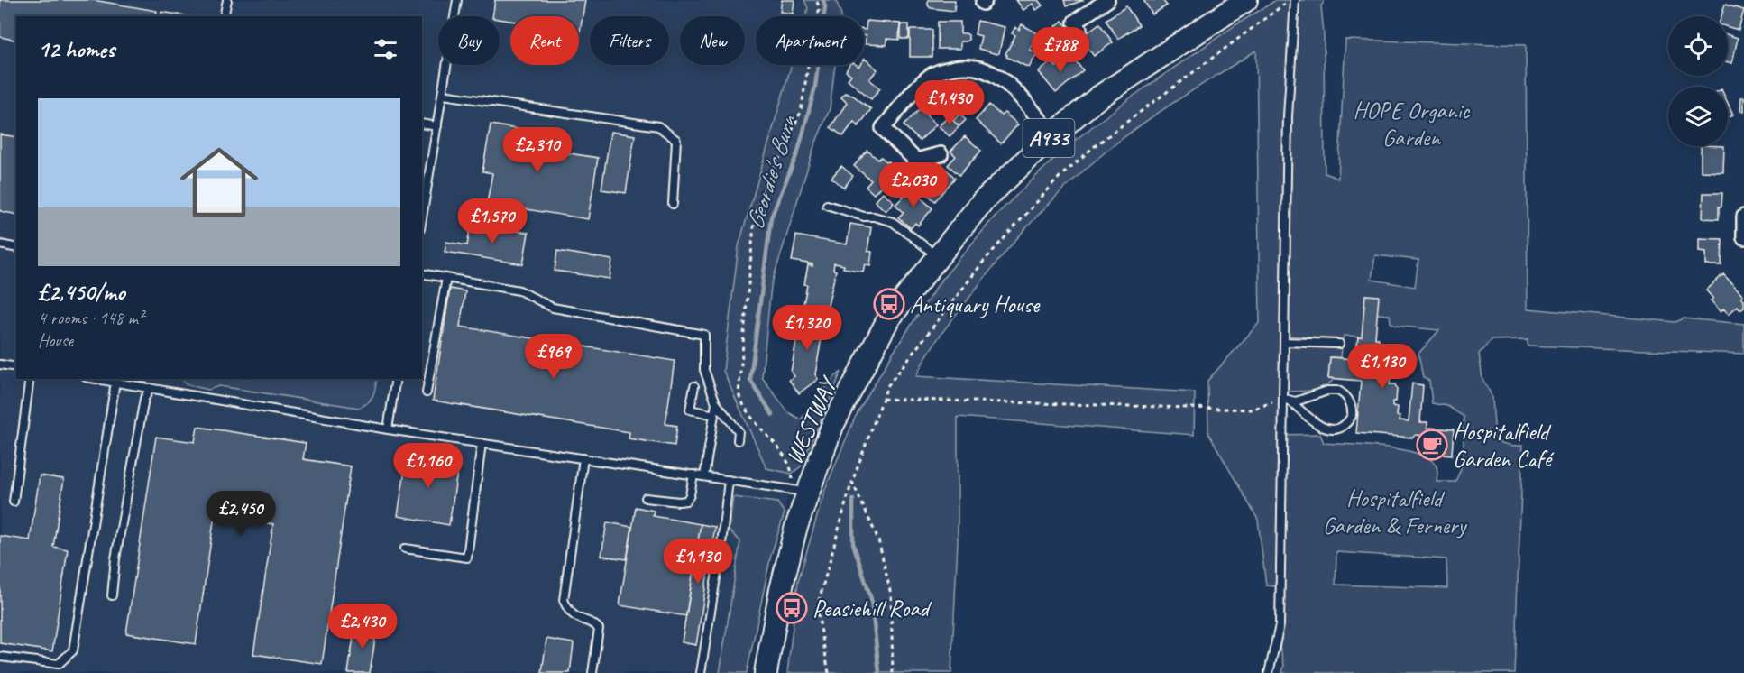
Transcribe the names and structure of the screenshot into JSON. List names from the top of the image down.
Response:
{
  "streets": {
    "main road": ["A933", "WESTWAY"]
  },
  "water": ["Geordie's Burn"],
  "parks": ["HOPE Organic Garden", "Hospitalfield Garden & Fernery"],
  "places": {
    "bus stop": ["Antiquary House", "Peasiehill Road"],
    "cafe": ["Hospitalfield Garden Café"]
  },
  "page": {
    "chip": [
      "Buy",
      "Rent",
      "Filters",
      "New",
      "Apartment"
    ],
    "heading": "12 homes",
    "price": [
      "£788",
      "£1,430",
      "£2,310",
      "£2,030",
      "£1,570",
      "£1,320",
      "£969",
      "£1,130",
      "£1,160",
      "£2,450",
      "£1,130",
      "£2,430"
    ],
    "list": [
      {
        "name": "£2,450/mo",
        "note": "4 rooms · 148 m² · House"
      }
    ]
  }
}
